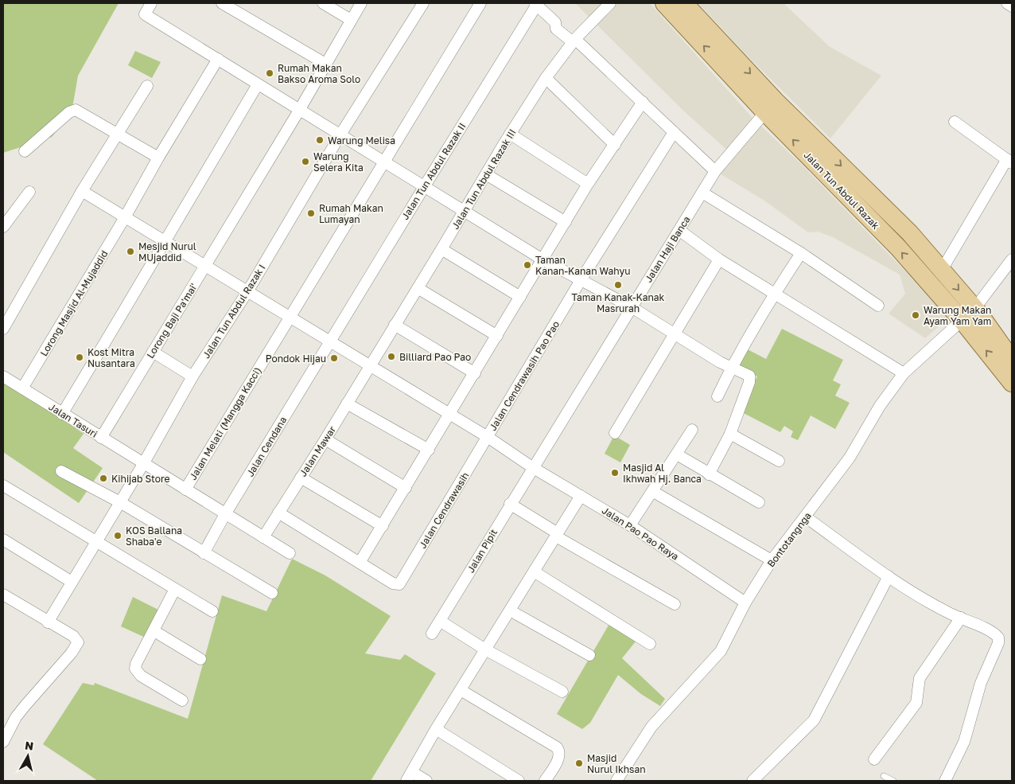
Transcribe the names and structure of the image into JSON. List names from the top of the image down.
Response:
{
  "streets": {
    "main road": ["Jalan Tun Abdul Razak"],
    "street": [
      "Jalan Tun Abdul Razak II",
      "Jalan Tun Abdul Razak III",
      "Jalan Haji Banca",
      "Lorong Masjid Al-Mujaddid",
      "Jalan Tun Abdul Razak I",
      "Lorong Baji Pa'mai'",
      "Jalan Cendrawasih Pao Pao",
      "Jalan Tasuri",
      "Jalan Melati (Mangga Kacci)",
      "Jalan Cendana",
      "Jalan Mawar",
      "Jalan Cendrawasih",
      "Jalan Pao Pao Raya",
      "Bontotangnga",
      "Jalan Pipit"
    ]
  },
  "crossings": [
    ["Jalan Tun Abdul Razak II", "Jalan Cendana"],
    ["Jalan Tun Abdul Razak II", "Jalan Pao Pao Raya"],
    ["Jalan Tun Abdul Razak III", "Jalan Mawar"],
    ["Jalan Tun Abdul Razak III", "Jalan Pao Pao Raya"],
    ["Jalan Tun Abdul Razak", "Jalan Haji Banca"],
    ["Jalan Tun Abdul Razak", "Bontotangnga"],
    ["Jalan Haji Banca", "Jalan Pao Pao Raya"],
    ["Jalan Haji Banca", "Jalan Pipit"],
    ["Lorong Masjid Al-Mujaddid", "Jalan Tasuri"],
    ["Lorong Masjid Al-Mujaddid", "Jalan Pao Pao Raya"],
    ["Jalan Tun Abdul Razak I", "Jalan Tasuri"],
    ["Jalan Tun Abdul Razak I", "Jalan Pao Pao Raya"],
    ["Lorong Baji Pa'mai'", "Jalan Tasuri"],
    ["Lorong Baji Pa'mai'", "Jalan Pao Pao Raya"],
    ["Jalan Cendrawasih Pao Pao", "Jalan Cendrawasih"],
    ["Jalan Cendrawasih Pao Pao", "Jalan Pao Pao Raya"],
    ["Jalan Tasuri", "Jalan Melati (Mangga Kacci)"],
    ["Jalan Tasuri", "Jalan Cendana"],
    ["Jalan Tasuri", "Jalan Mawar"],
    ["Jalan Melati (Mangga Kacci)", "Jalan Pao Pao Raya"],
    ["Jalan Cendana", "Jalan Pao Pao Raya"],
    ["Jalan Mawar", "Jalan Pao Pao Raya"],
    ["Jalan Cendrawasih", "Jalan Pao Pao Raya"],
    ["Jalan Pao Pao Raya", "Bontotangnga"],
    ["Jalan Pao Pao Raya", "Jalan Pipit"]
  ],
  "places": [
    "Rumah Makan Bakso Aroma Solo",
    "Warung Melisa",
    "Warung Selera Kita",
    "Rumah Makan Lumayan",
    "Mesjid Nurul MUjaddid",
    "Taman Kanan-Kanan Wahyu",
    "Taman Kanak-Kanak Masrurah",
    "Warung Makan Ayam Yam Yam",
    "Billiard Pao Pao",
    "Kost Mitra Nusantara",
    "Pondok Hijau",
    "Masjid Al Ikhwah Hj. Banca",
    "Kihijab Store",
    "KOS Ballana Shaba'e",
    "Masjid Nurul Ikhsan"
  ],
  "north": "top"
}
